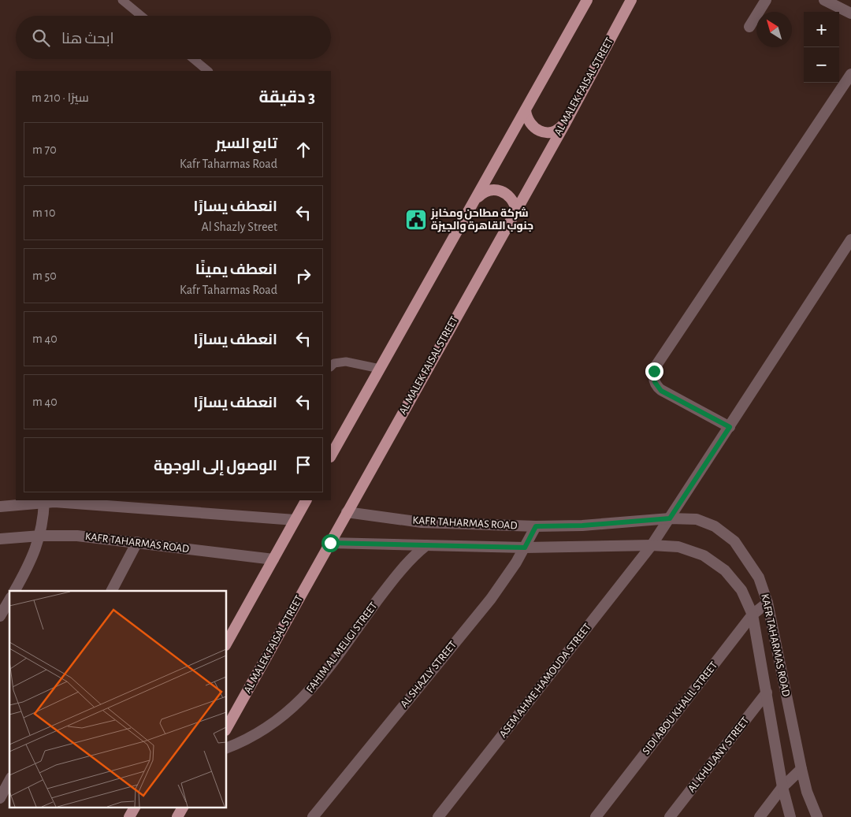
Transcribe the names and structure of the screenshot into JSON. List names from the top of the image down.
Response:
{
  "streets": {
    "main road": ["AL MALEK FAISAL STREET"],
    "street": [
      "KAFR TAHARMAS ROAD",
      "FAHIM AL MELIGI STREET",
      "AL SHAZLY STREET",
      "ASEM AHME HAMOUDA STREET",
      "SIDI ABOU KHALIL STREET",
      "AL KHULANY STREET"
    ]
  },
  "crossings": [
    ["AL MALEK FAISAL STREET", "KAFR TAHARMAS ROAD"],
    ["KAFR TAHARMAS ROAD", "FAHIM AL MELIGI STREET"],
    ["KAFR TAHARMAS ROAD", "AL SHAZLY STREET"],
    ["KAFR TAHARMAS ROAD", "ASEM AHME HAMOUDA STREET"],
    ["KAFR TAHARMAS ROAD", "SIDI ABOU KHALIL STREET"],
    ["KAFR TAHARMAS ROAD", "AL KHULANY STREET"]
  ],
  "places": {
    "public building": ["شركة مطاحن ومخابز جنوب القاهرة والجيزة"]
  },
  "north": "top left",
  "page": {
    "map_buttons": ["+", "−"],
    "search": "ابحث هنا",
    "heading": ["3 دقيقة", "سيرًا · 210 m"],
    "list": [
      ["تابع السير", "Kafr Taharmas Road", "70 m"],
      ["انعطف يسارًا", "Al Shazly Street", "10 m"],
      ["انعطف يمينًا", "Kafr Taharmas Road", "50 m"],
      ["انعطف يسارًا", "40 m"],
      ["انعطف يسارًا", "40 m"],
      "الوصول إلى الوجهة"
    ]
  }
}
